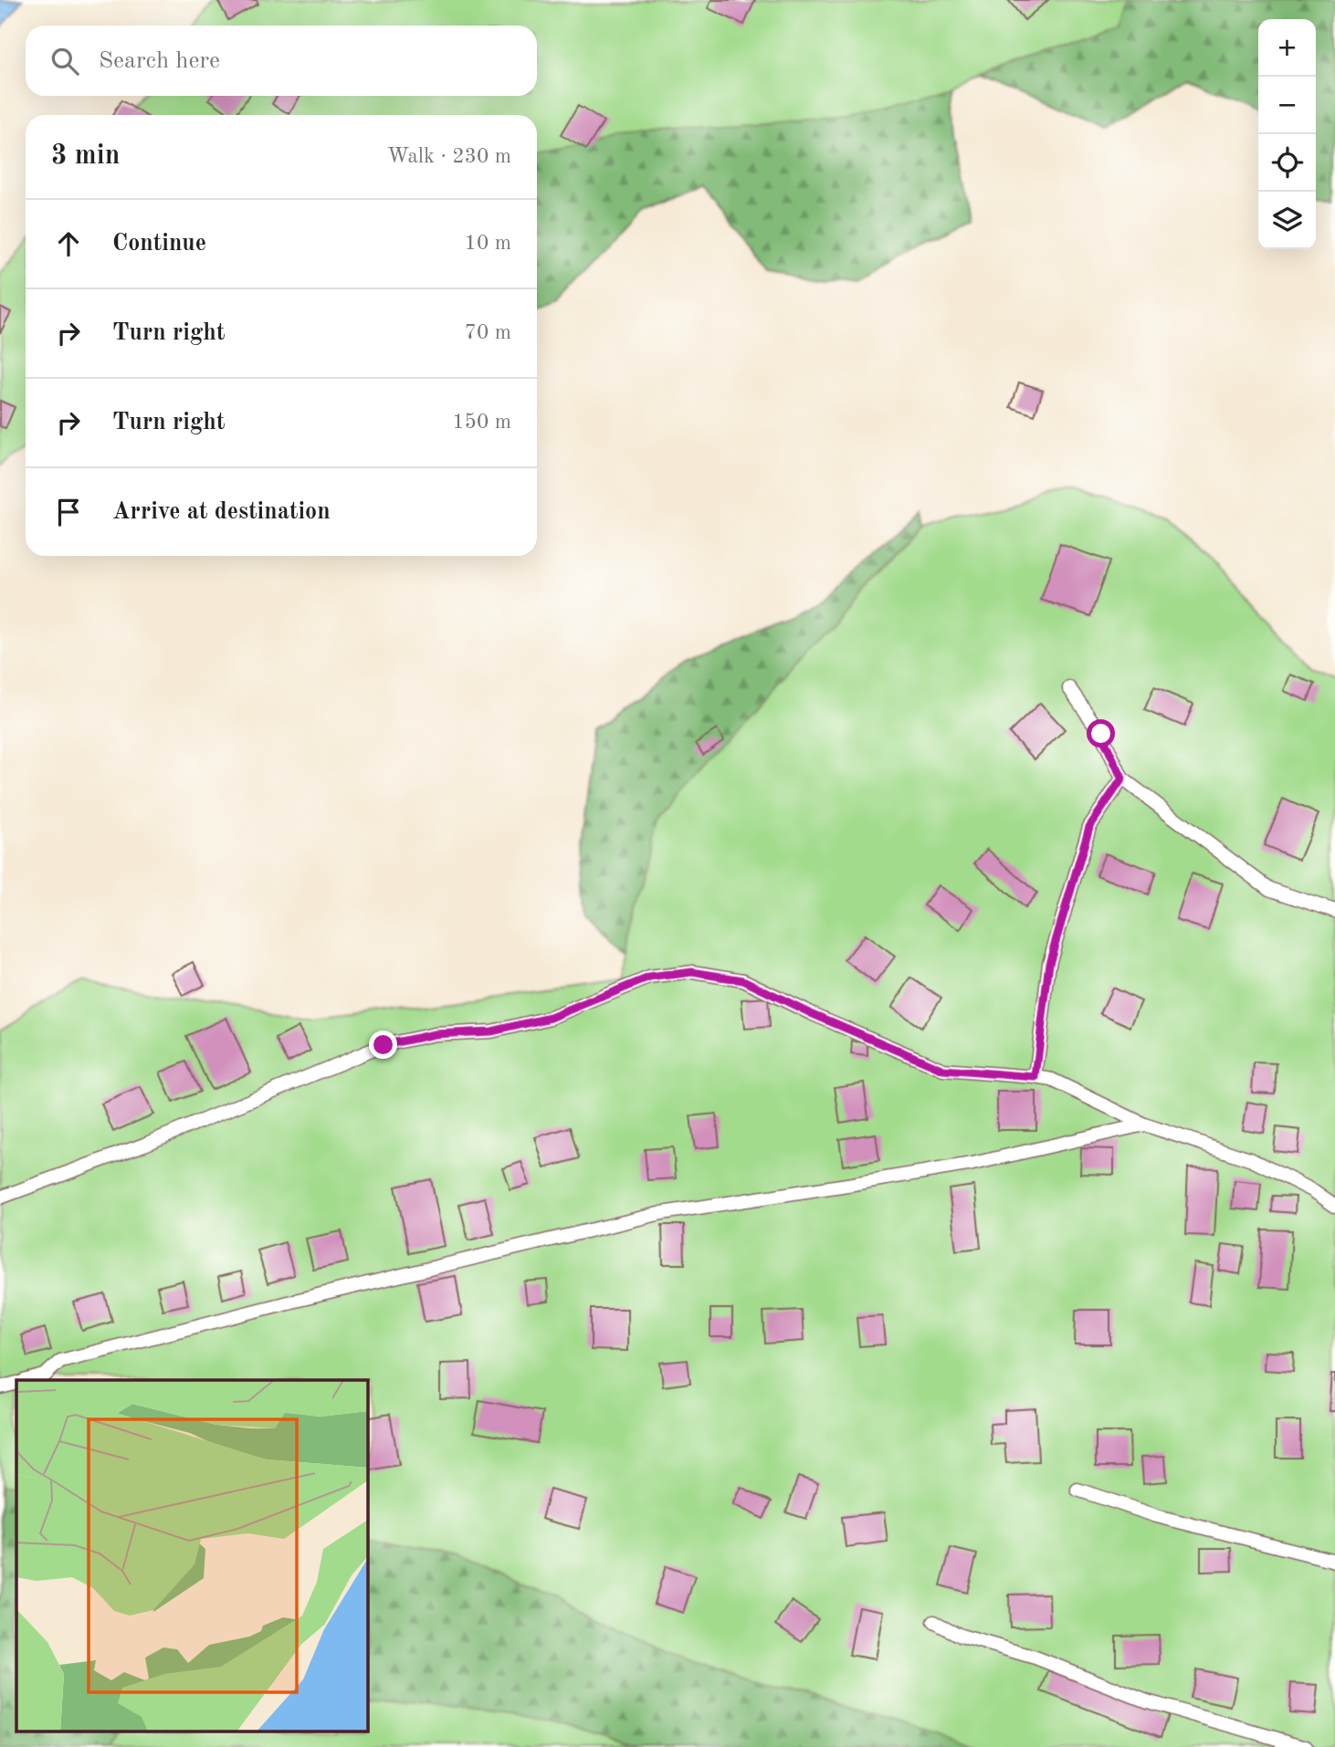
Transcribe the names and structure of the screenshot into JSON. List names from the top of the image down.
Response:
{
  "page": {
    "map_buttons": ["+", "−"],
    "search": "Search here",
    "heading": ["3 min", "Walk · 230 m"],
    "list": [
      ["Continue", "10 m"],
      ["Turn right", "70 m"],
      ["Turn right", "150 m"],
      "Arrive at destination"
    ]
  }
}
